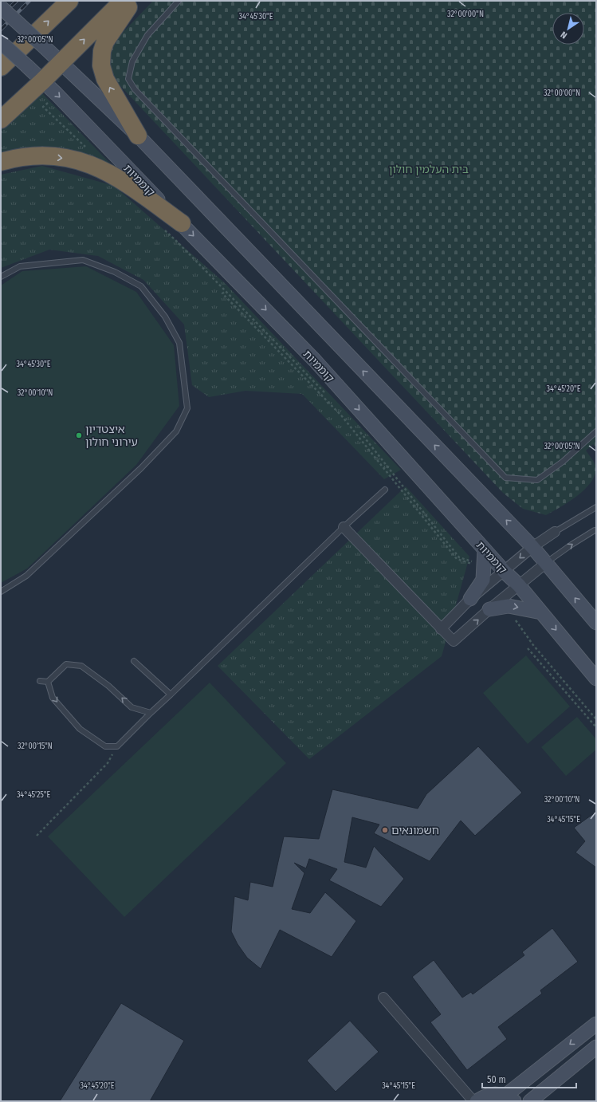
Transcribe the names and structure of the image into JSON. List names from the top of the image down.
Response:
{
  "streets": {
    "main road": ["קוממיות"]
  },
  "parks": ["בית העלמין חולון"],
  "places": ["איצטדיון עירוני חולון", "חשמונאים"],
  "scale_bar": "50 m",
  "north": "bottom left",
  "coordinates": [
    "32°00'00\"N",
    "34°45'30\"E",
    "32°00'05\"N",
    "34°45'20\"E",
    "32°00'10\"N",
    "32°00'15\"N",
    "34°45'25\"E",
    "34°45'15\"E"
  ]
}
